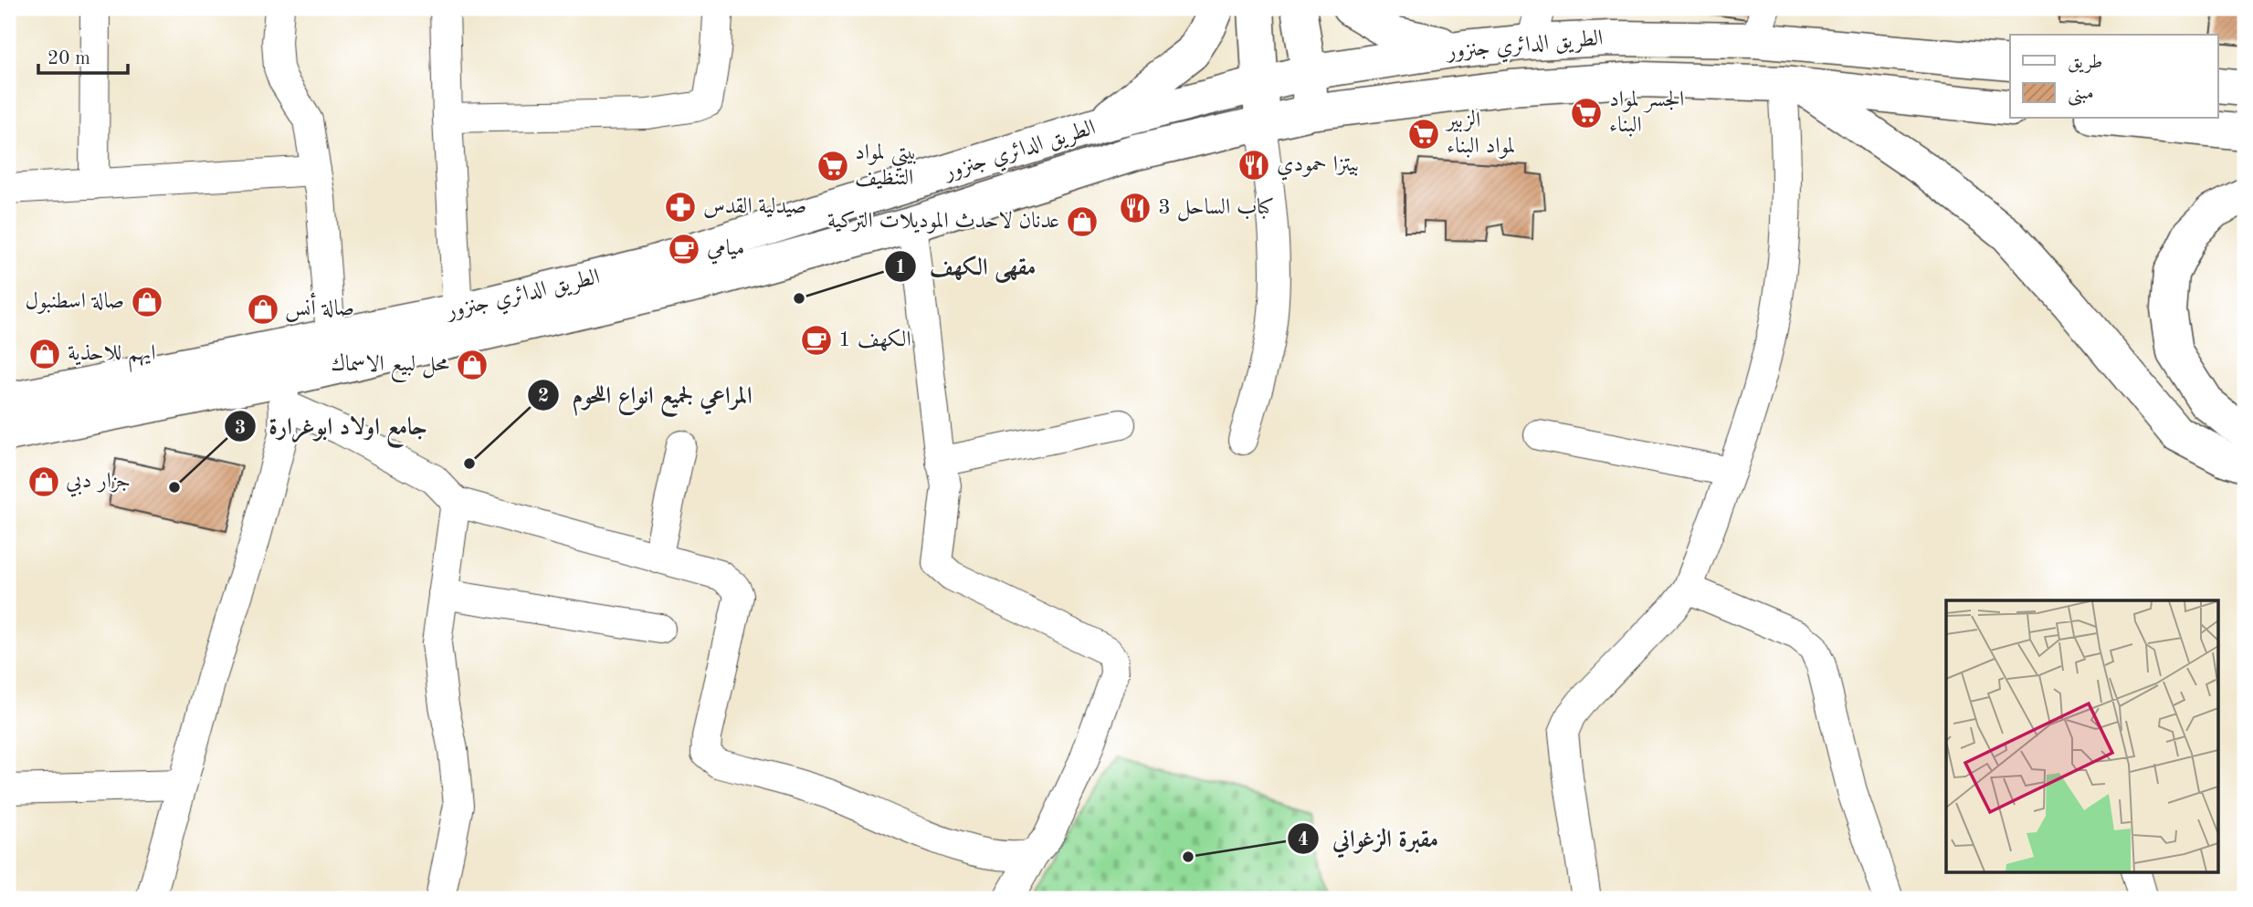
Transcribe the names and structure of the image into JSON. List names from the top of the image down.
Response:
{
  "streets": {
    "main road": ["الطريق الدائري جنزور"]
  },
  "places": {
    "supermarket": ["الجسر لمواد البناء", "الزبير لمواد البناء", "بيتي لمواد التنظيف"],
    "restaurant": ["بيتزا حمودي", "كباب الساحل 3"],
    "pharmacy": ["صيدلية القدس"],
    "shop": [
      "عدنان لاحدث الموديلات التركية",
      "صالة اسطنبول",
      "صالة أنس",
      "ايهم للاحذية",
      "محل لبيع اﻻسماك",
      "جزار دبي"
    ],
    "cafe": ["ميامي", "الكهف 1"],
    "other": [
      "مقهى الكهف",
      "المراعي لجميع انواع اللحوم",
      "جامع اولاد ابوغرارة",
      "مقبرة الزغواني"
    ]
  },
  "legend": ["طريق", "مبنى"],
  "scale_bar": "20 m"
}
